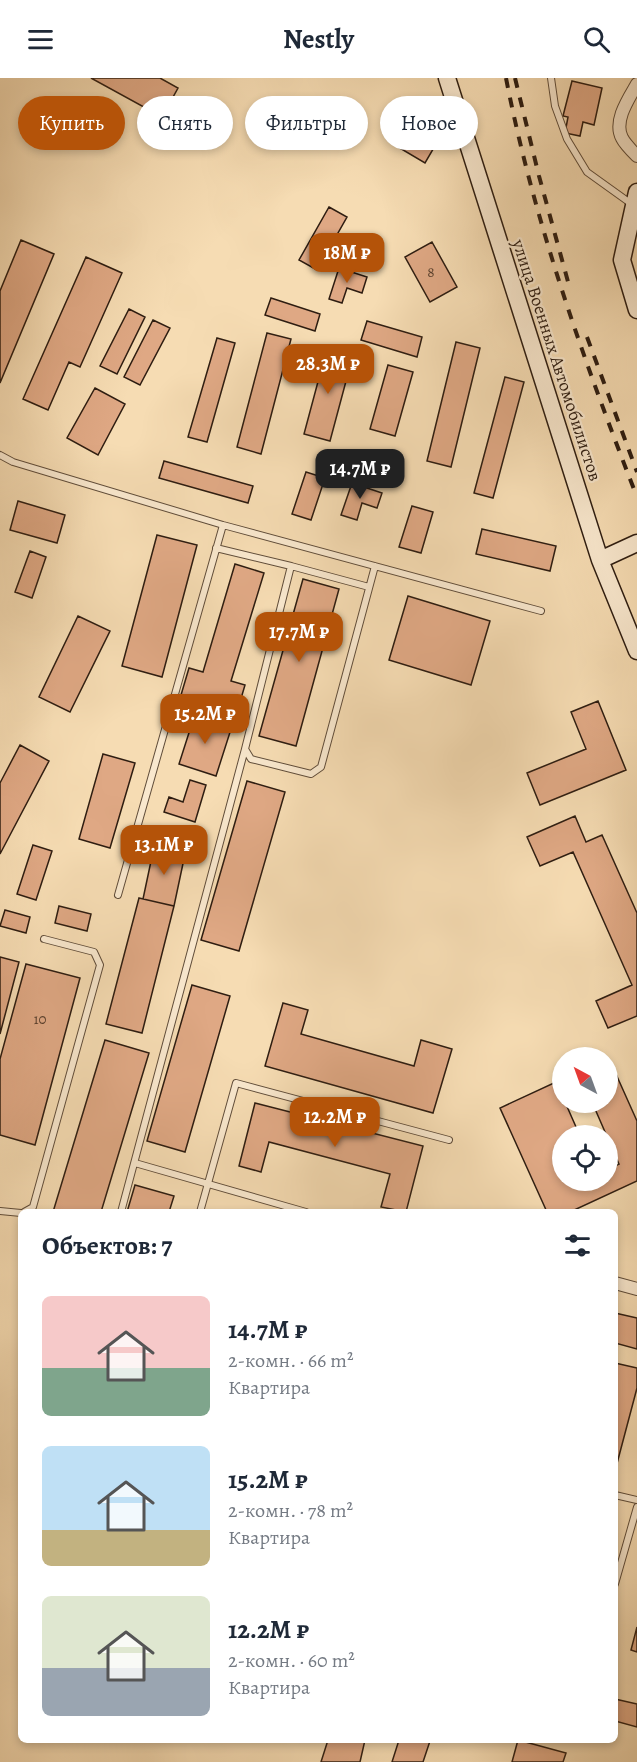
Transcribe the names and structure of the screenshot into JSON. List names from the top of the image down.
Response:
{
  "streets": {
    "street": ["улица Военных Автомобилистов"]
  },
  "house_numbers": ["8", "10"],
  "north": "top left",
  "page": {
    "header": "Nestly",
    "chip": [
      "Купить",
      "Снять",
      "Фильтры",
      "Новое"
    ],
    "price": [
      "18M ₽",
      "28.3M ₽",
      "14.7M ₽",
      "17.7M ₽",
      "15.2M ₽",
      "13.1M ₽",
      "12.2M ₽"
    ],
    "heading": "Объектов: 7",
    "list": [
      {
        "name": "14.7M ₽",
        "note": "2-комн. · 66 m² · Квартира"
      },
      {
        "name": "15.2M ₽",
        "note": "2-комн. · 78 m² · Квартира"
      },
      {
        "name": "12.2M ₽",
        "note": "2-комн. · 60 m² · Квартира"
      }
    ]
  }
}
